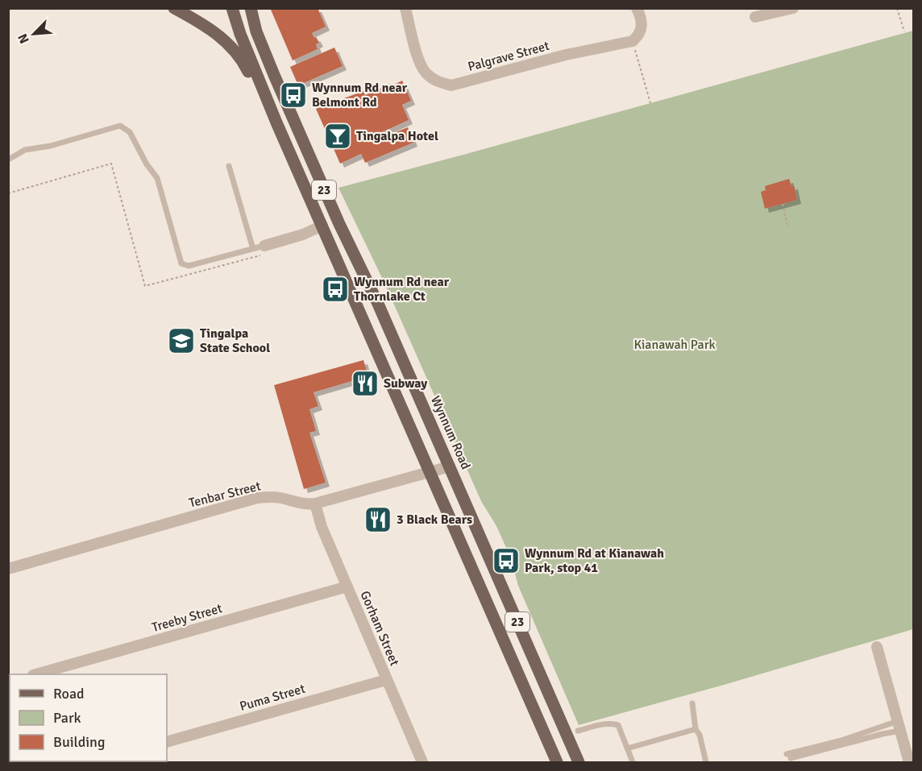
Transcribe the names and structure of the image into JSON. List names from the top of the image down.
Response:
{
  "streets": {
    "main road": ["23", "Wynnum Road"],
    "street": [
      "Palgrave Street",
      "Tenbar Street",
      "Treeby Street",
      "Gorham Street",
      "Puma Street"
    ]
  },
  "crossings": [
    ["23", "Tenbar Street"],
    ["Wynnum Road", "Tenbar Street"],
    ["Tenbar Street", "Gorham Street"],
    ["Treeby Street", "Gorham Street"],
    ["Gorham Street", "Puma Street"]
  ],
  "parks": ["Kianawah Park"],
  "places": {
    "bus stop": ["Wynnum Rd near Belmont Rd", "Wynnum Rd near Thornlake Ct", "Wynnum Rd at Kianawah Park, stop 41"],
    "bar": ["Tingalpa Hotel"],
    "school or university": ["Tingalpa State School"],
    "restaurant": ["Subway", "3 Black Bears"]
  },
  "legend": ["Road", "Park", "Building"],
  "north": "bottom left"
}
